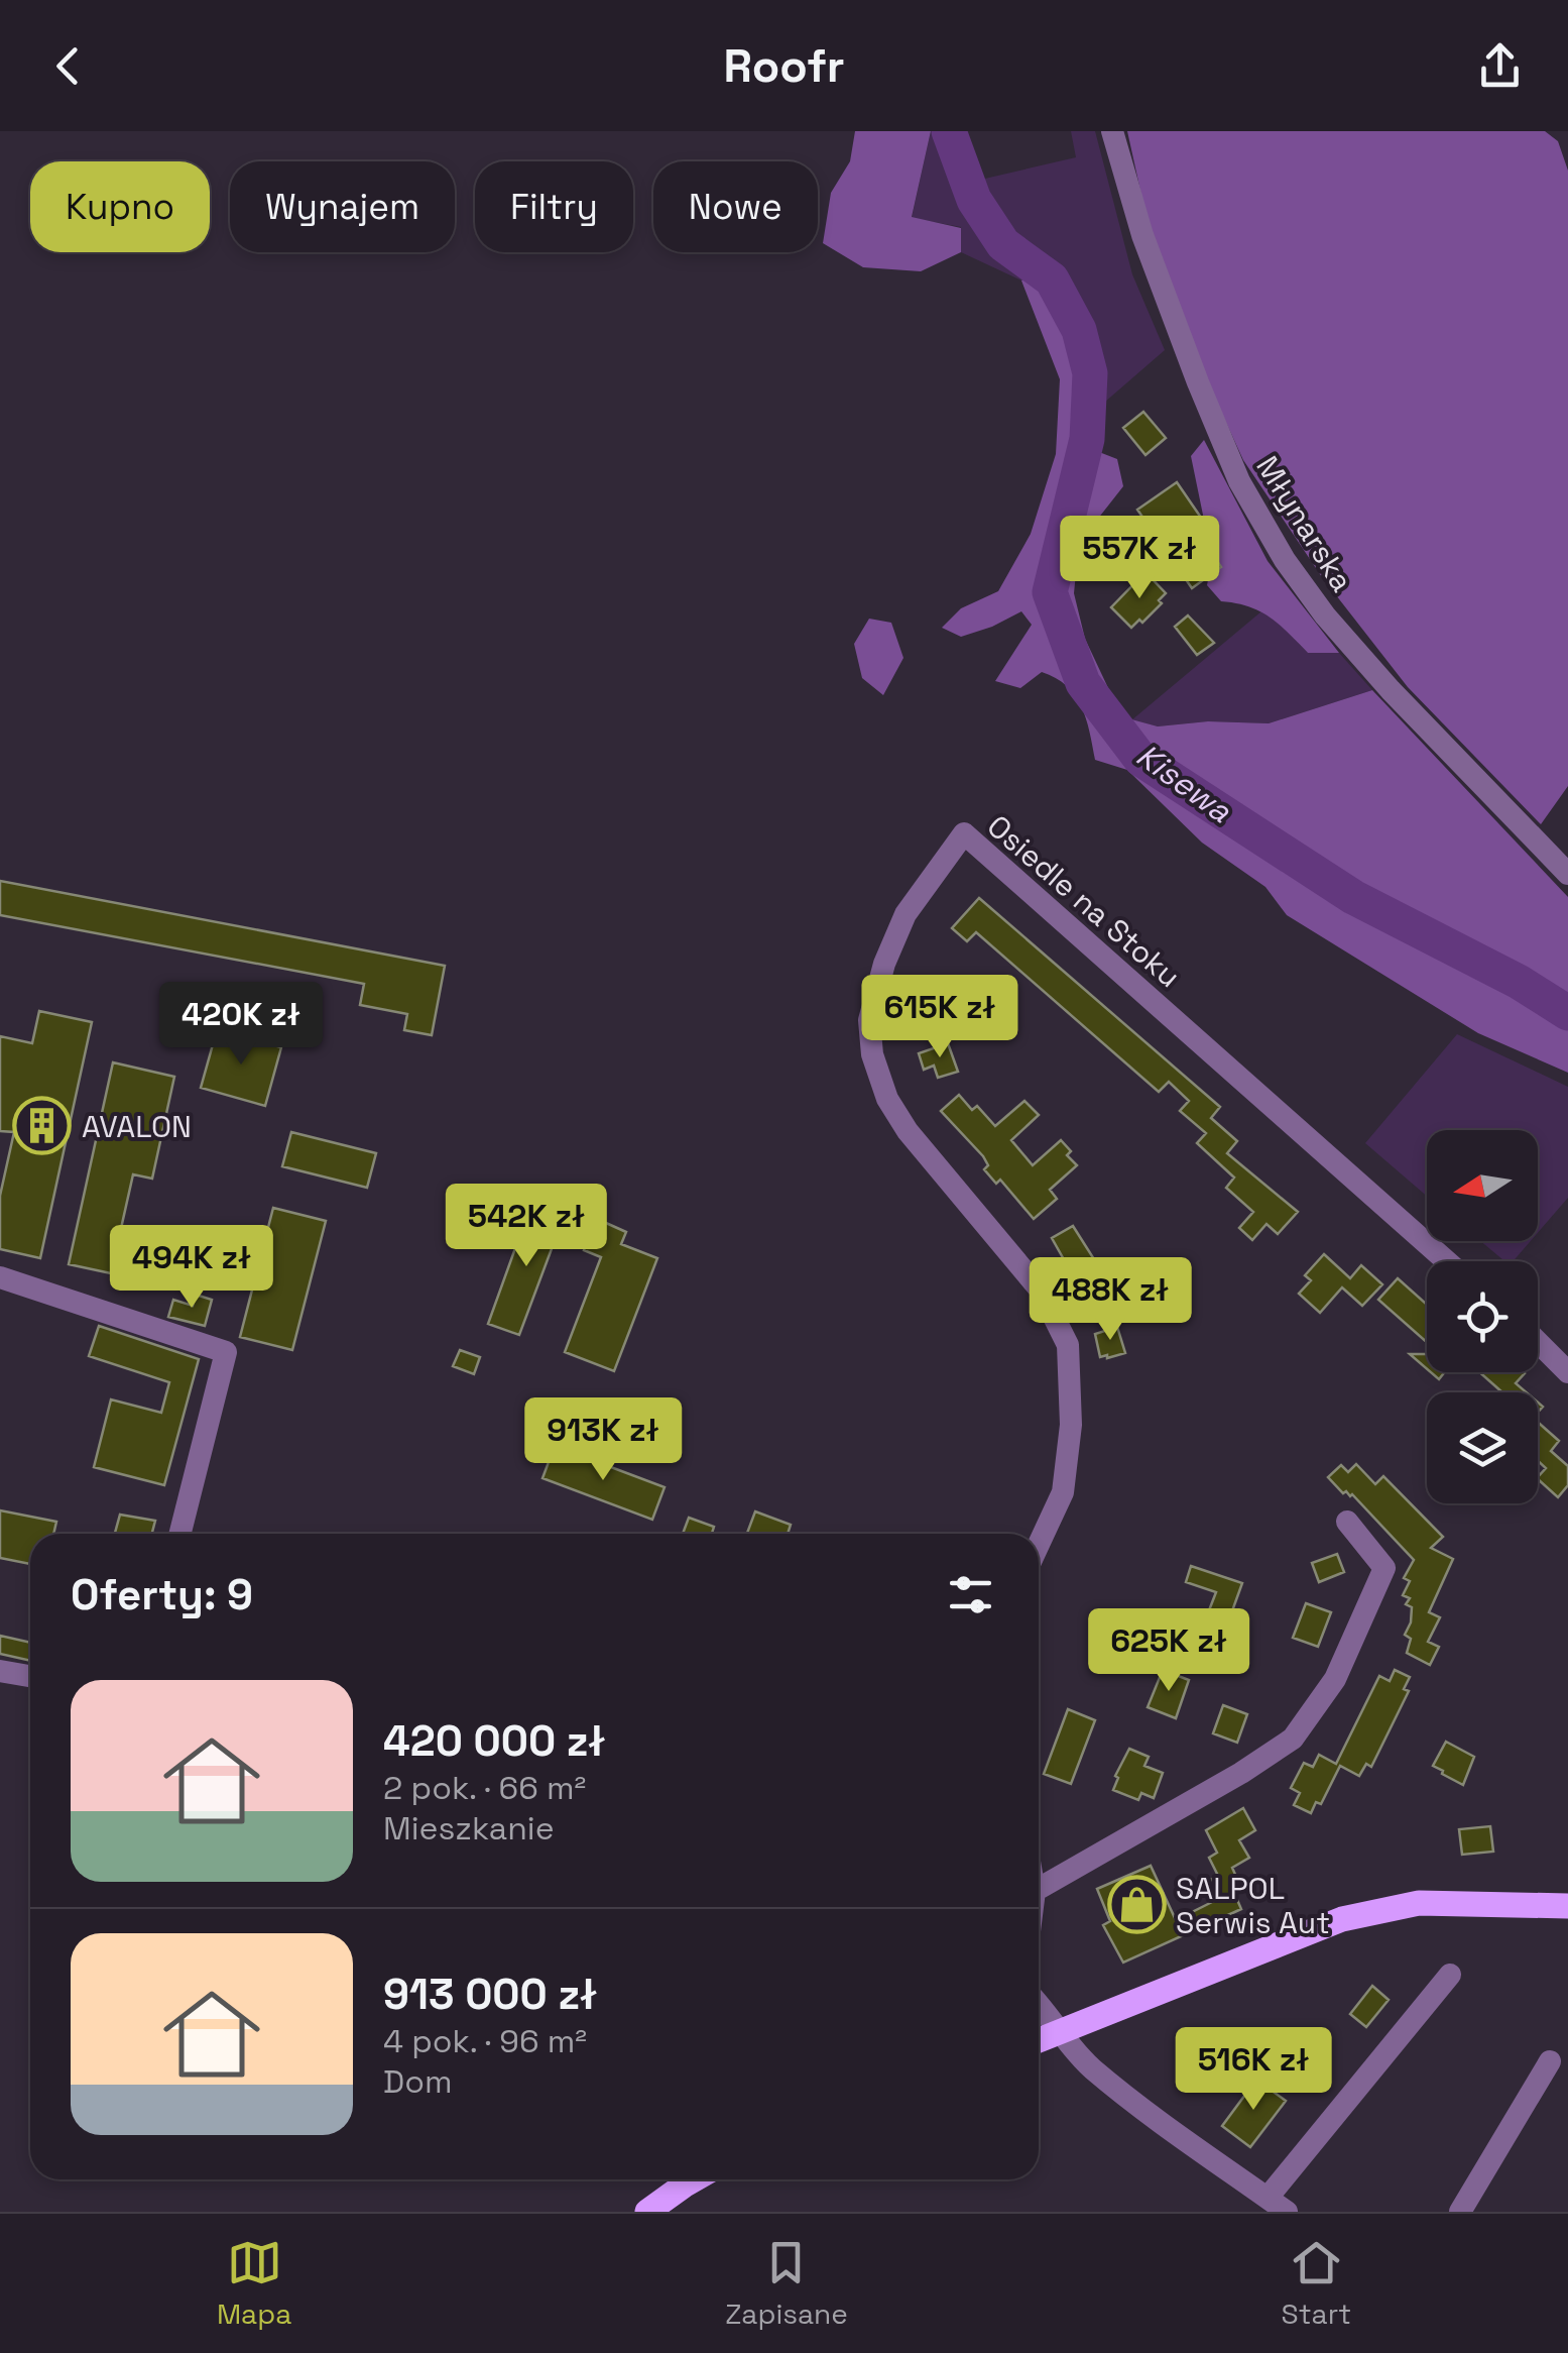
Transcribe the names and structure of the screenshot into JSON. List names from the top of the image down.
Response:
{
  "streets": {
    "street": ["Młynarska", "Osiedle na Stoku"]
  },
  "water": ["Kisewa"],
  "places": {
    "building": ["AVALON"],
    "shop": ["SALPOL Serwis Aut"]
  },
  "north": "left",
  "page": {
    "header": "Roofr",
    "chip": [
      "Kupno",
      "Wynajem",
      "Filtry",
      "Nowe"
    ],
    "price": [
      "557K zł",
      "615K zł",
      "420K zł",
      "542K zł",
      "494K zł",
      "488K zł",
      "913K zł",
      "625K zł",
      "516K zł"
    ],
    "heading": "Oferty: 9",
    "list": [
      {
        "name": "420 000 zł",
        "note": "2 pok. · 66 m² · Mieszkanie"
      },
      {
        "name": "913 000 zł",
        "note": "4 pok. · 96 m² · Dom"
      }
    ],
    "tabs": ["Mapa", "Zapisane", "Start"]
  }
}
